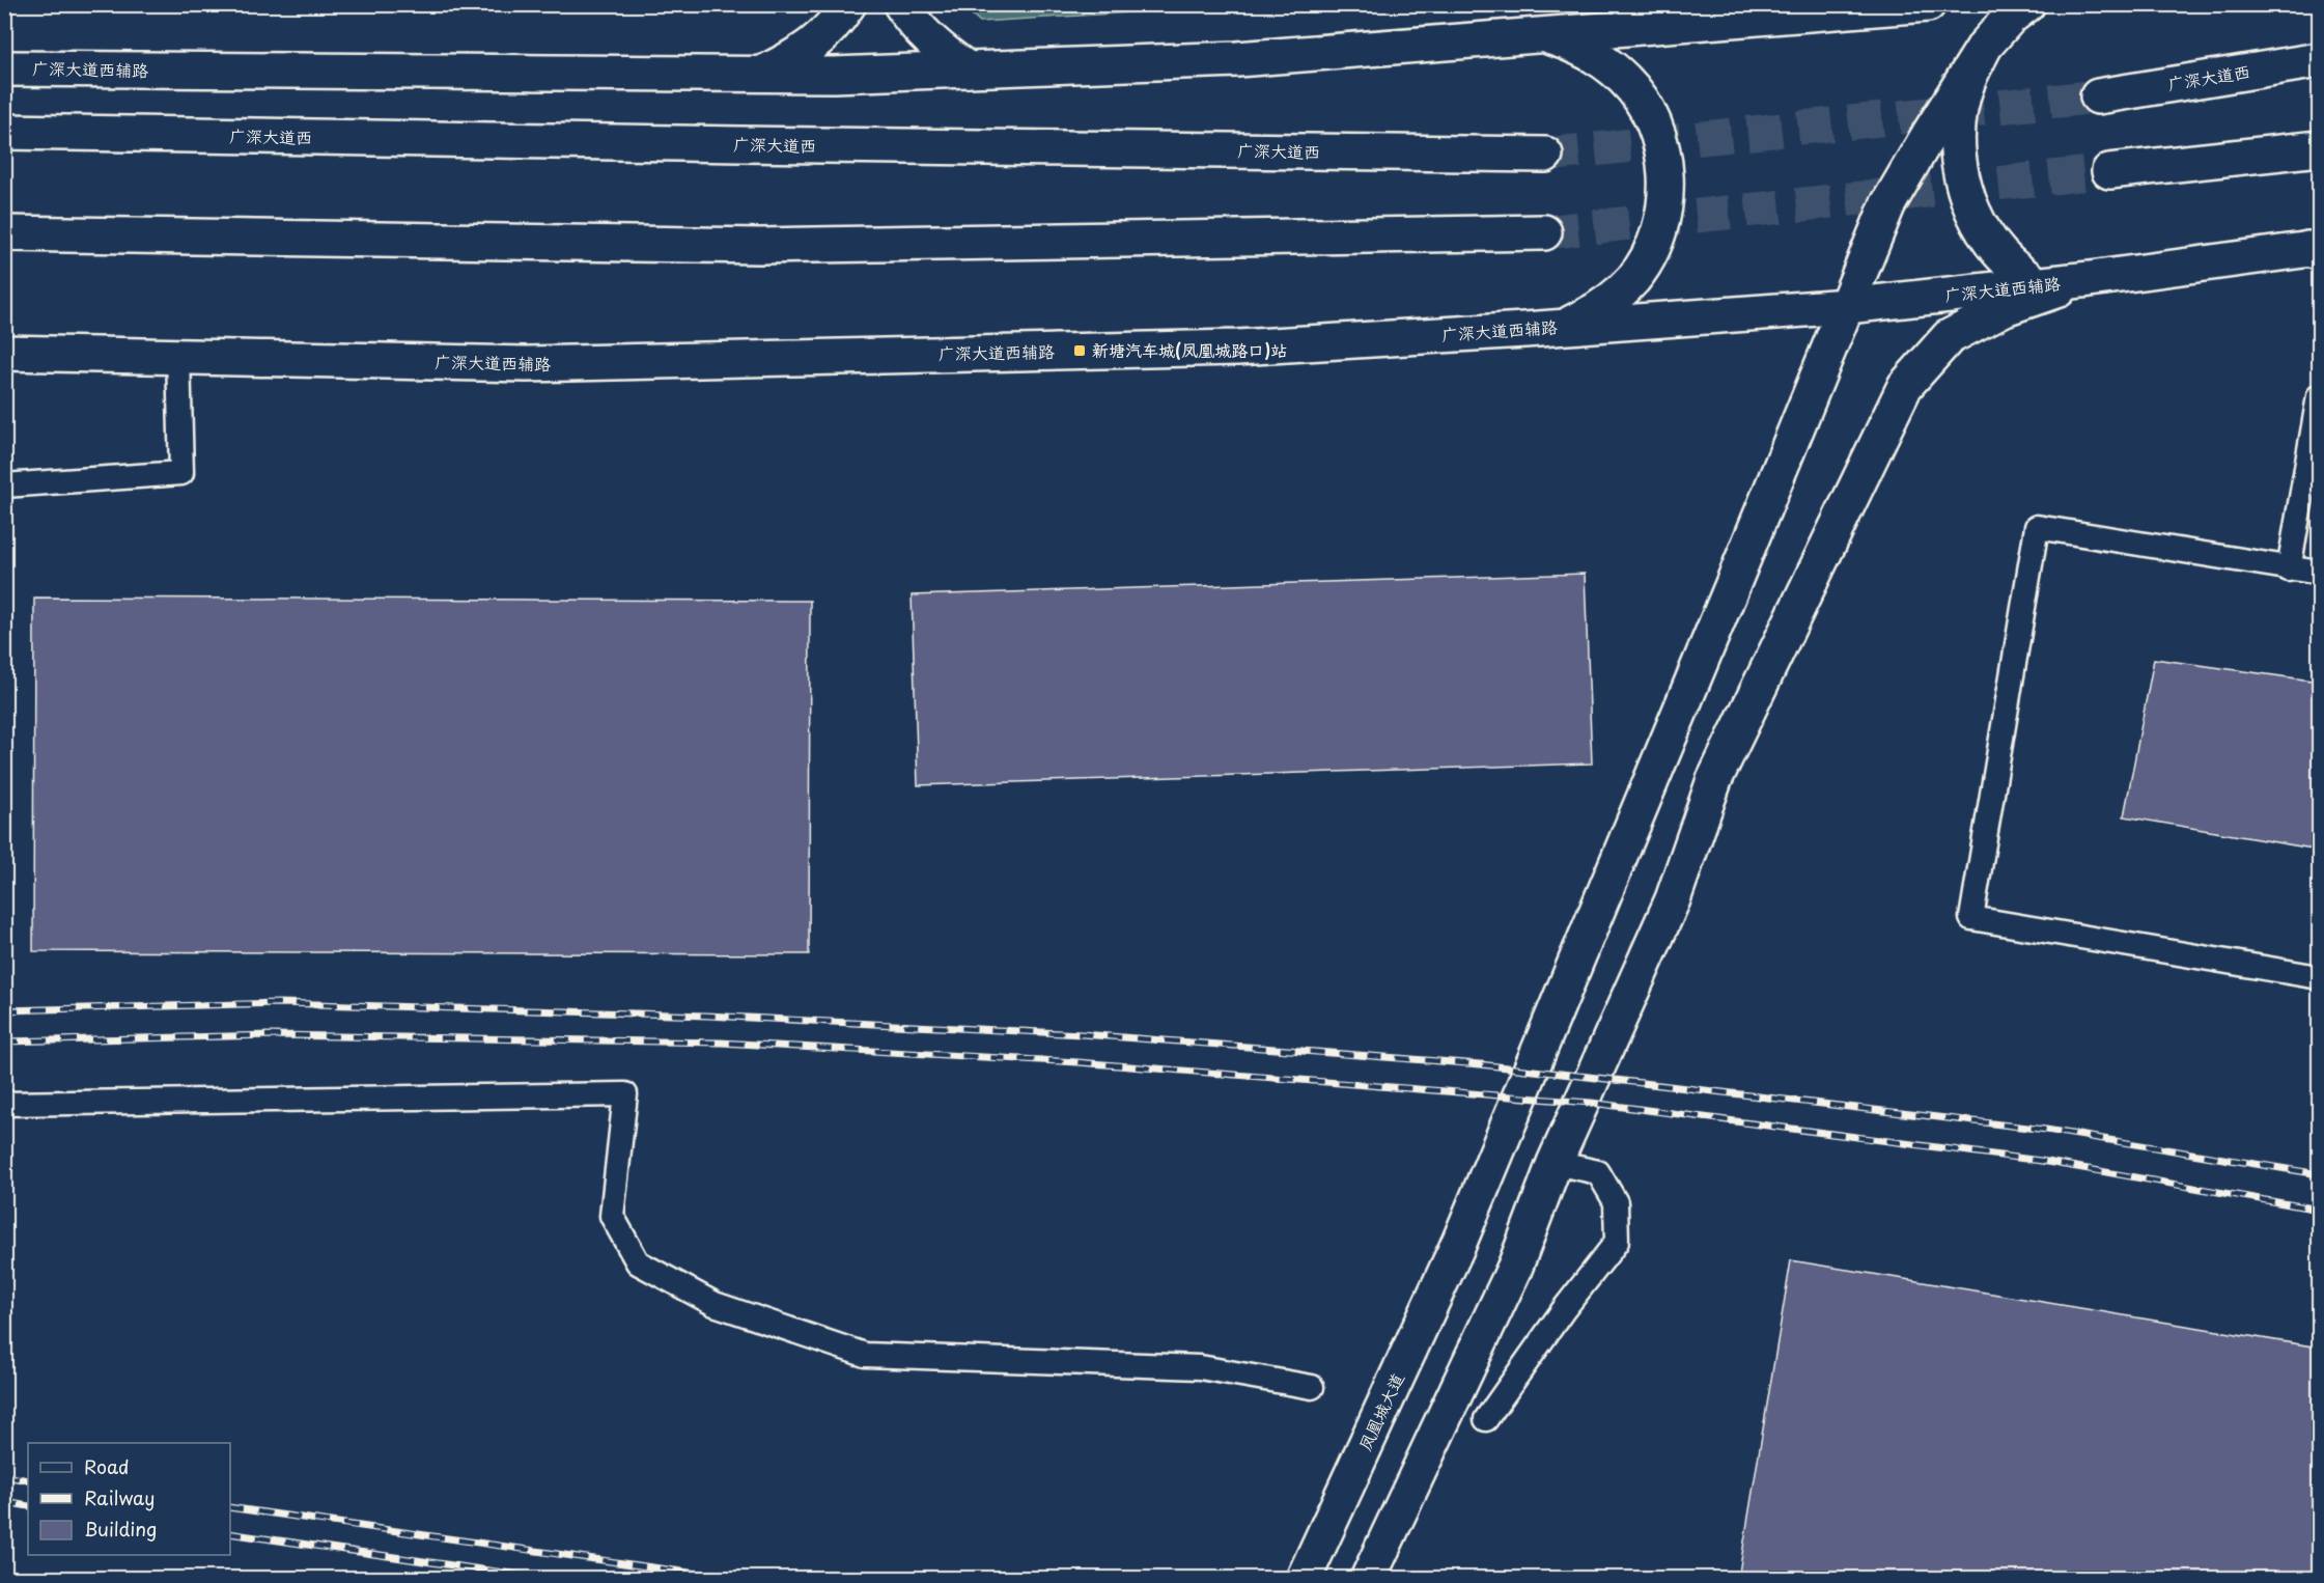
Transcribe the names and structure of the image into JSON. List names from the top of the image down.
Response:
{
  "streets": {
    "main road": ["广深大道西辅路", "广深大道西", "凤凰城大道"]
  },
  "crossings": [
    ["广深大道西辅路", "凤凰城大道"]
  ],
  "places": {
    "transit": ["新塘汽车城(凤凰城路口)站"]
  },
  "legend": ["Road", "Railway", "Building"]
}
